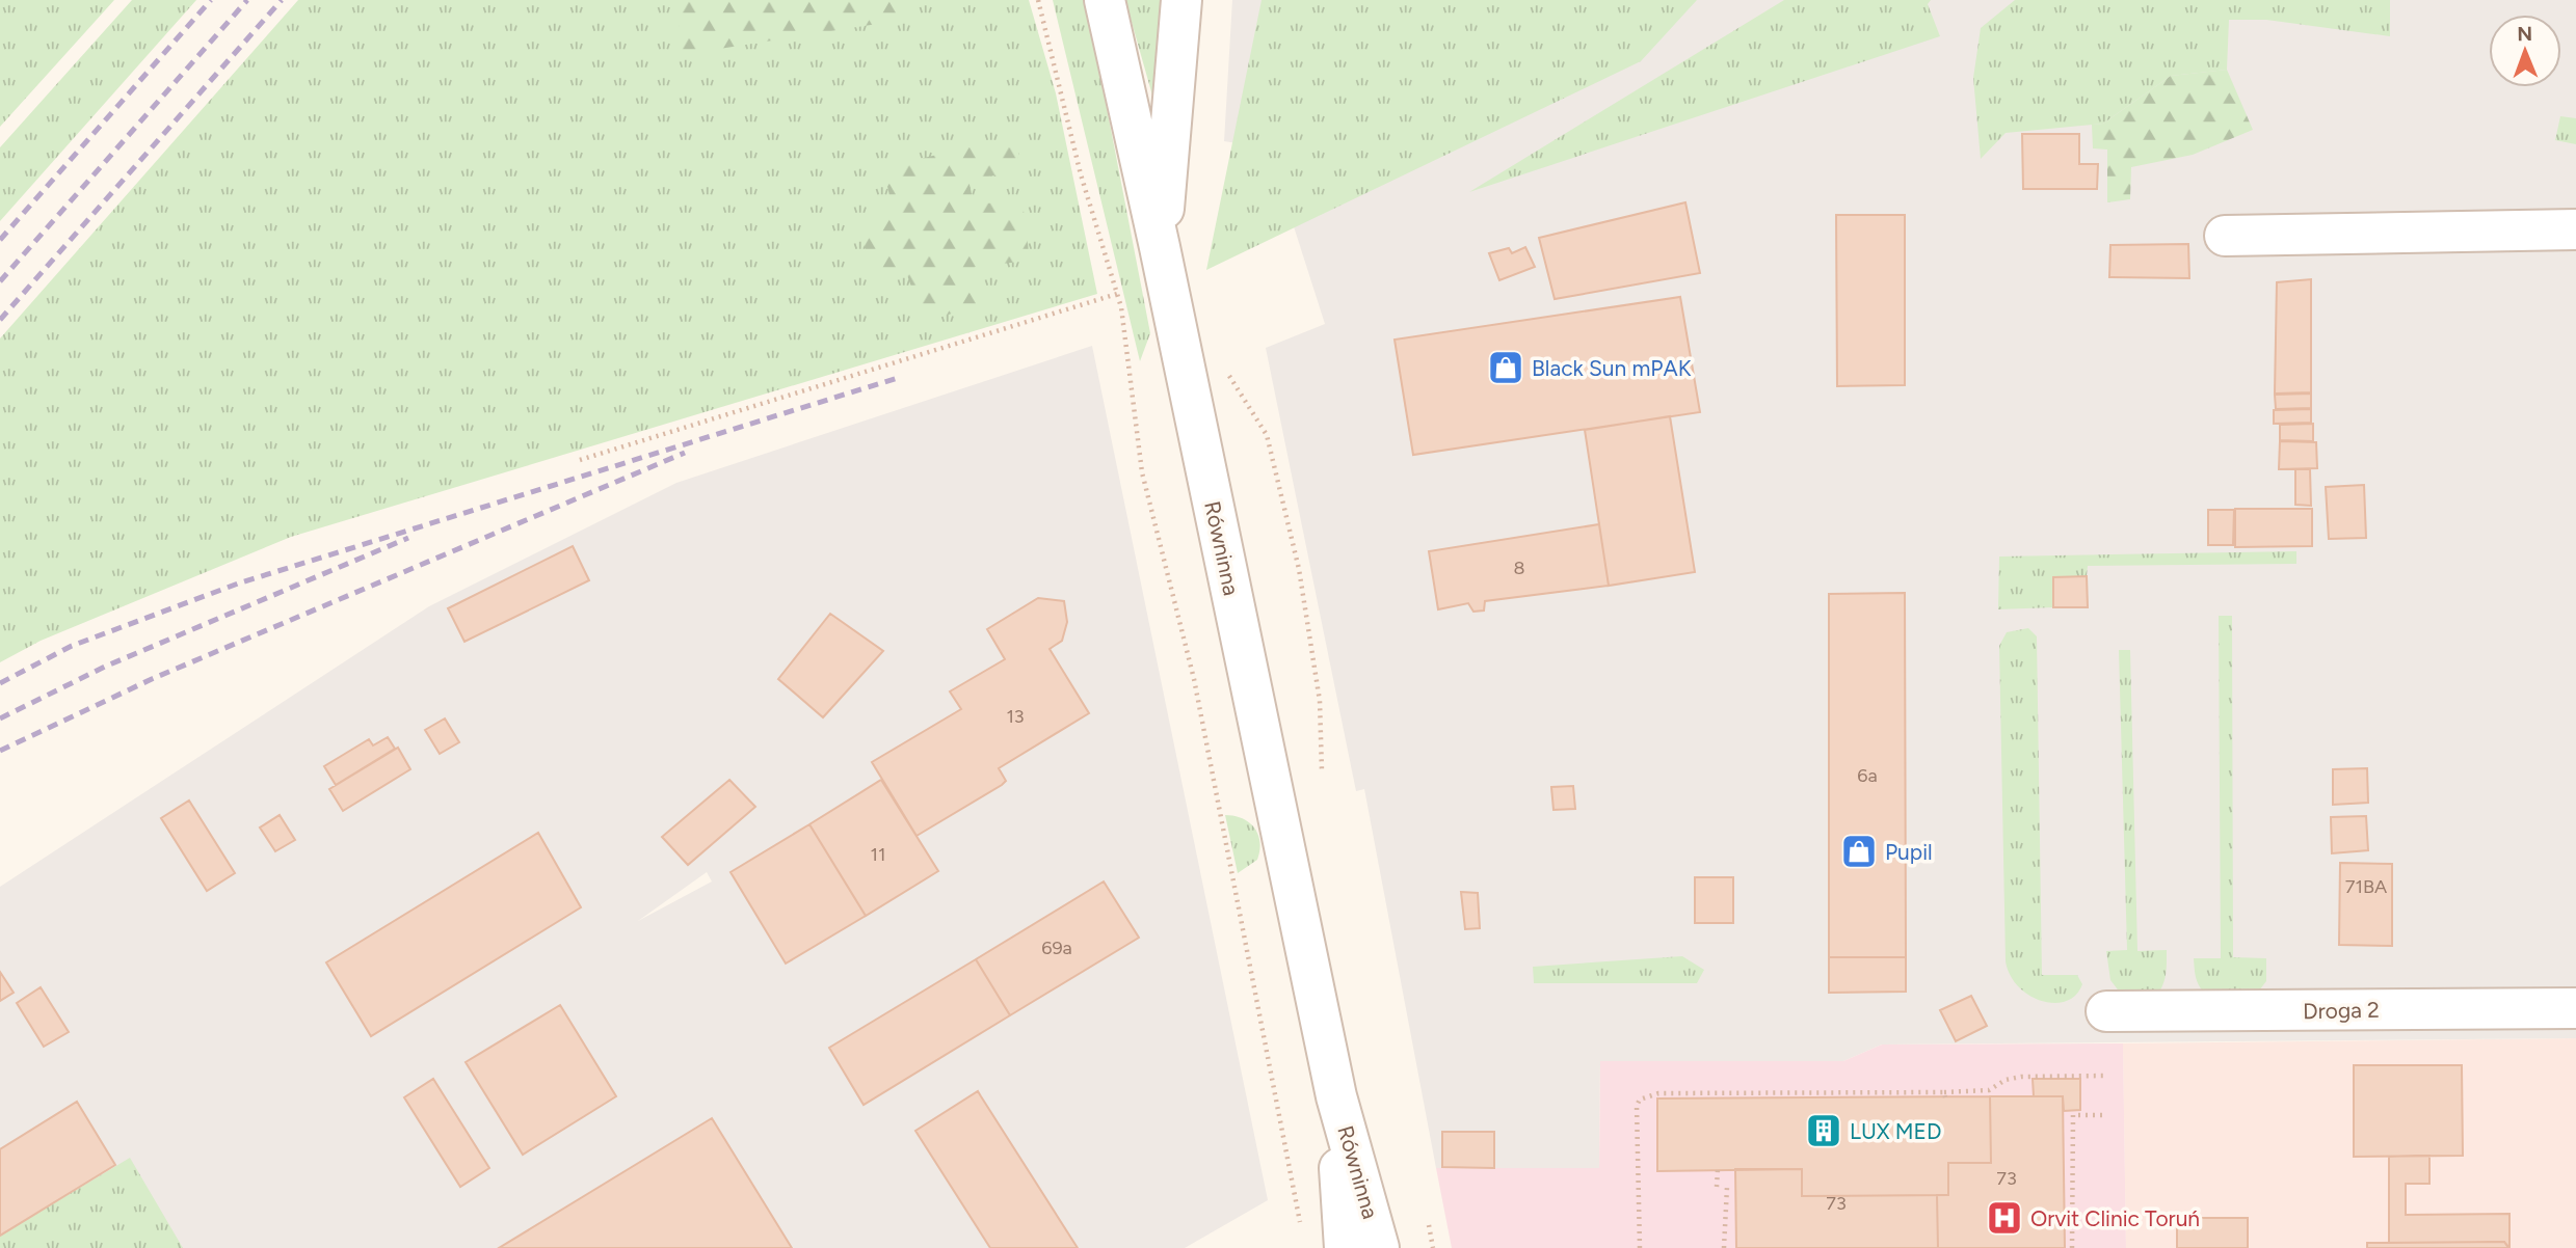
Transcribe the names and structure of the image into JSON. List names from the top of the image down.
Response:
{
  "streets": {
    "street": ["Równinna", "Droga 2"]
  },
  "places": {
    "shop": ["Black Sun mPAK", "Pupil"],
    "building": ["LUX MED"],
    "hospital": ["Orvit Clinic Toruń"]
  },
  "house_numbers": [
    "8",
    "13",
    "6a",
    "11",
    "71BA",
    "69a",
    "73",
    "73"
  ],
  "north": "top"
}
